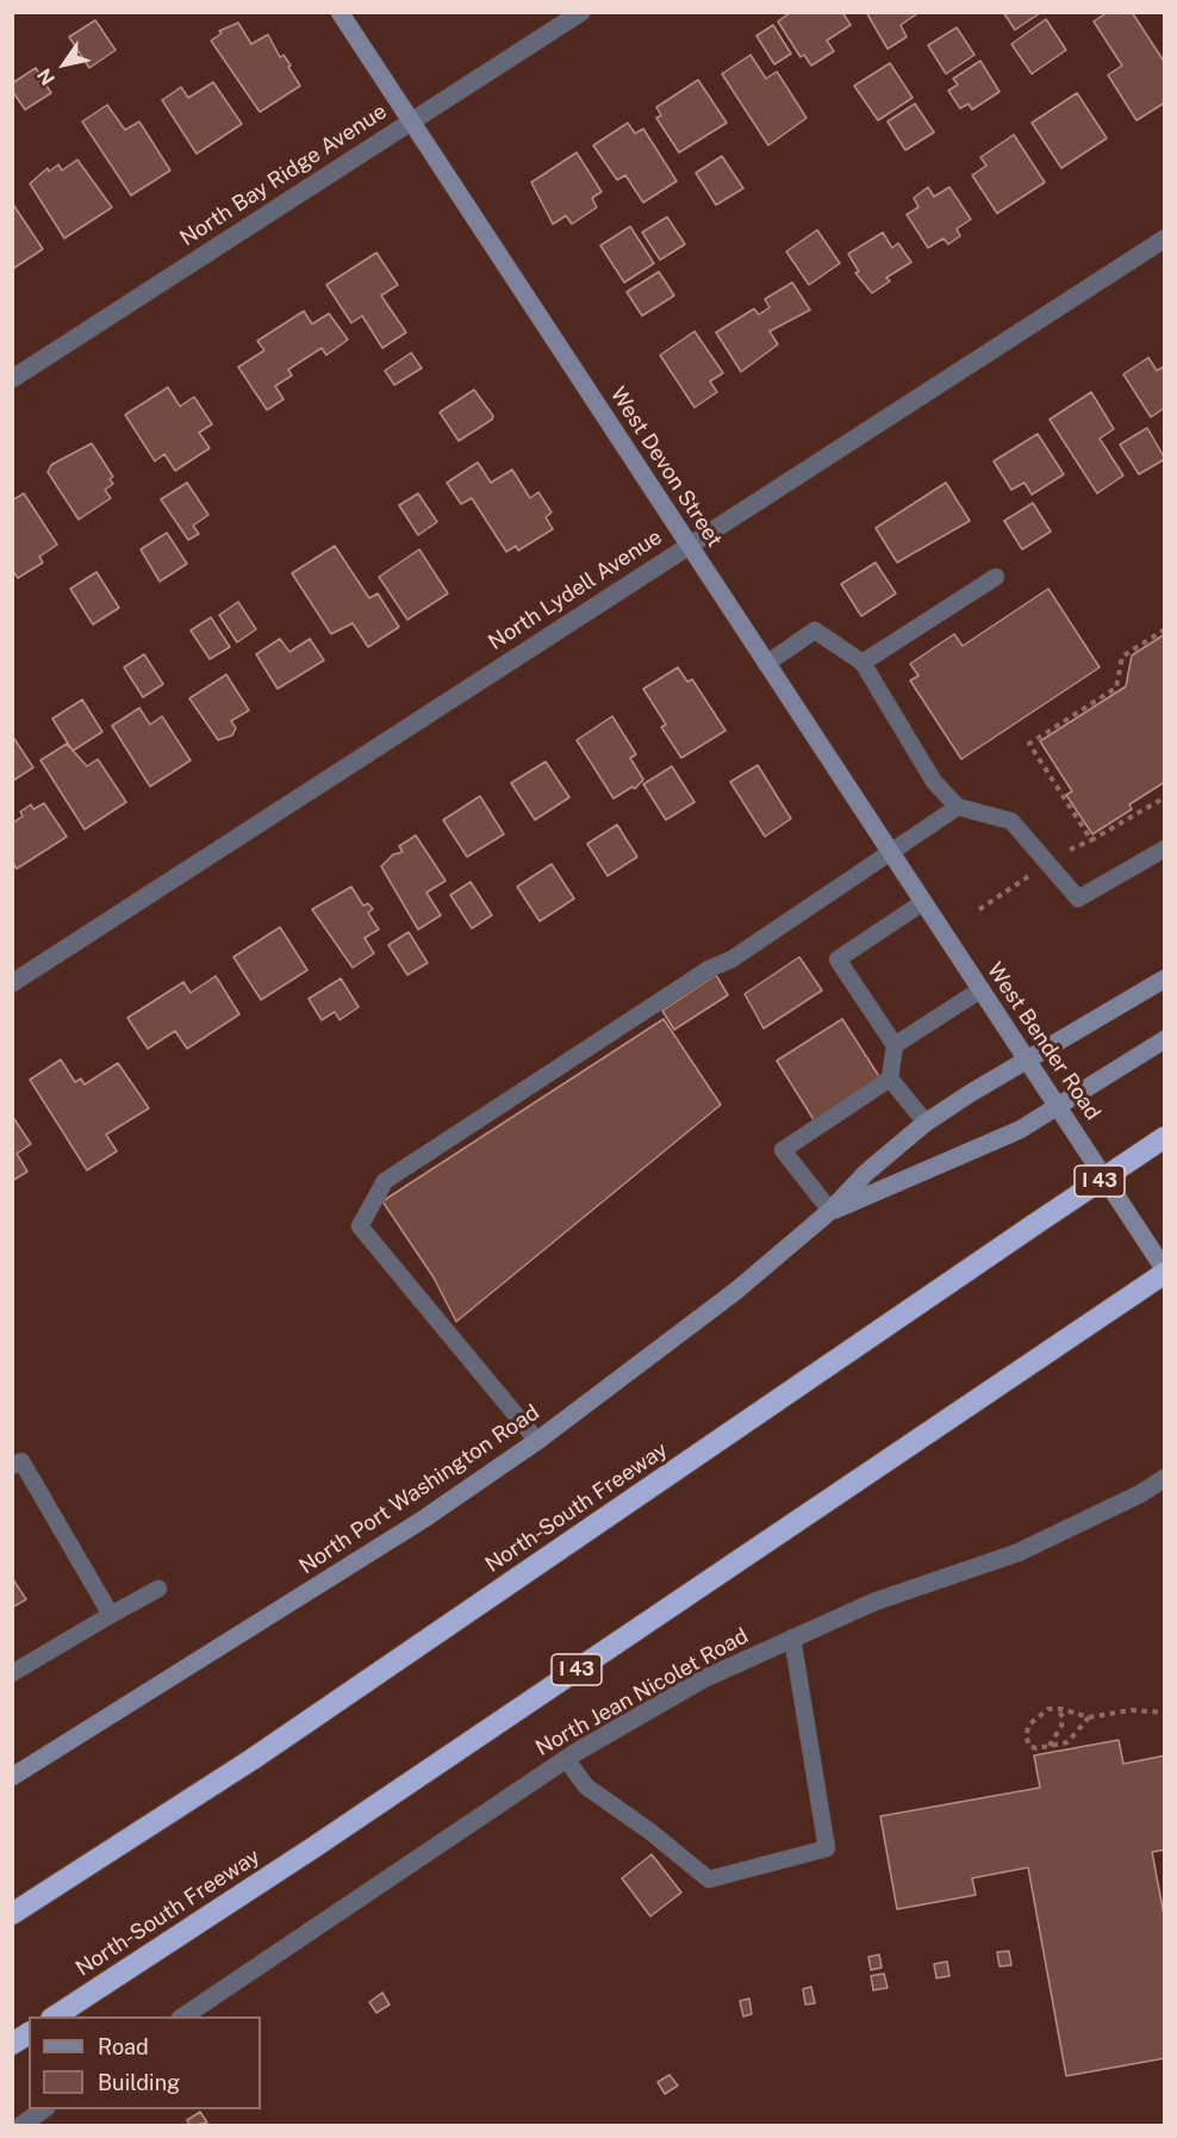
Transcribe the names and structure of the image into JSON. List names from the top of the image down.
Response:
{
  "streets": {
    "highway": ["I 43", "North-South Freeway"],
    "main road": ["West Devon Street", "West Bender Road", "North Port Washington Road"],
    "street": ["North Bay Ridge Avenue", "North Lydell Avenue", "North Jean Nicolet Road"]
  },
  "crossings": [
    ["North Bay Ridge Avenue", "West Devon Street"],
    ["West Devon Street", "North Lydell Avenue"],
    ["West Devon Street", "West Bender Road"],
    ["West Bender Road", "North Port Washington Road"],
    ["West Bender Road", "North-South Freeway"]
  ],
  "legend": ["Road", "Building"],
  "north": "bottom left"
}
